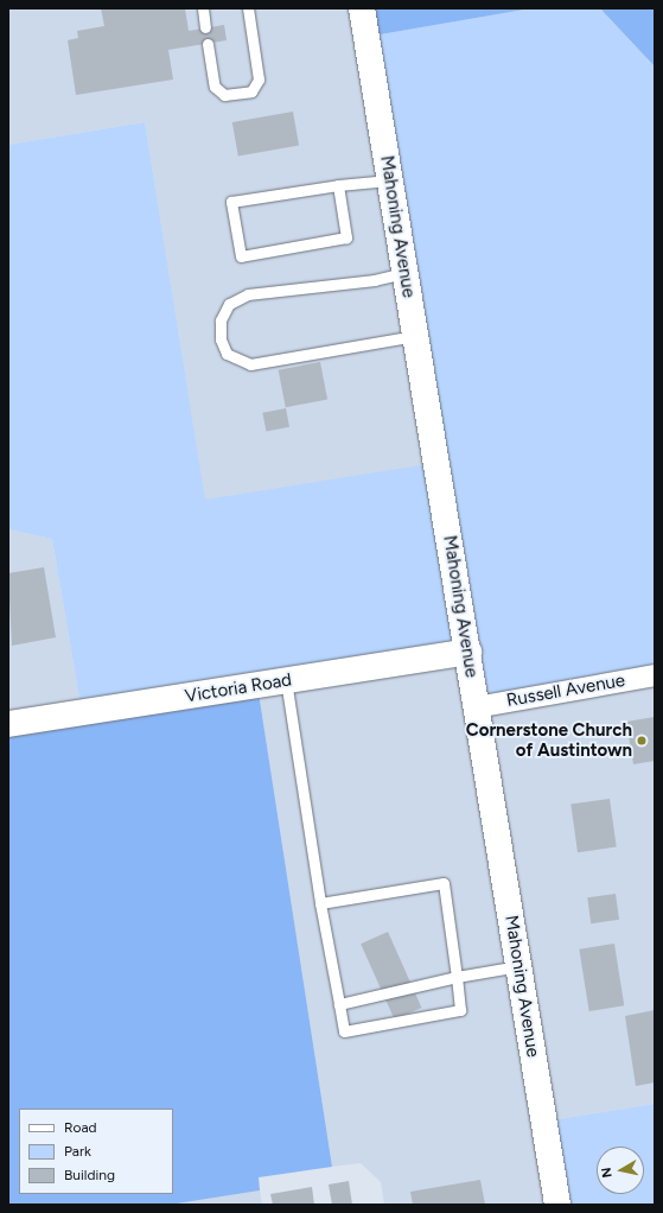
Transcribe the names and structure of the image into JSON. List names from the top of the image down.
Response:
{
  "streets": {
    "main road": ["Mahoning Avenue", "Victoria Road"],
    "street": ["Russell Avenue"]
  },
  "crossings": [
    ["Mahoning Avenue", "Victoria Road"],
    ["Mahoning Avenue", "Russell Avenue"]
  ],
  "places": ["Cornerstone Church of Austintown"],
  "legend": ["Road", "Park", "Building"],
  "north": "left"
}
